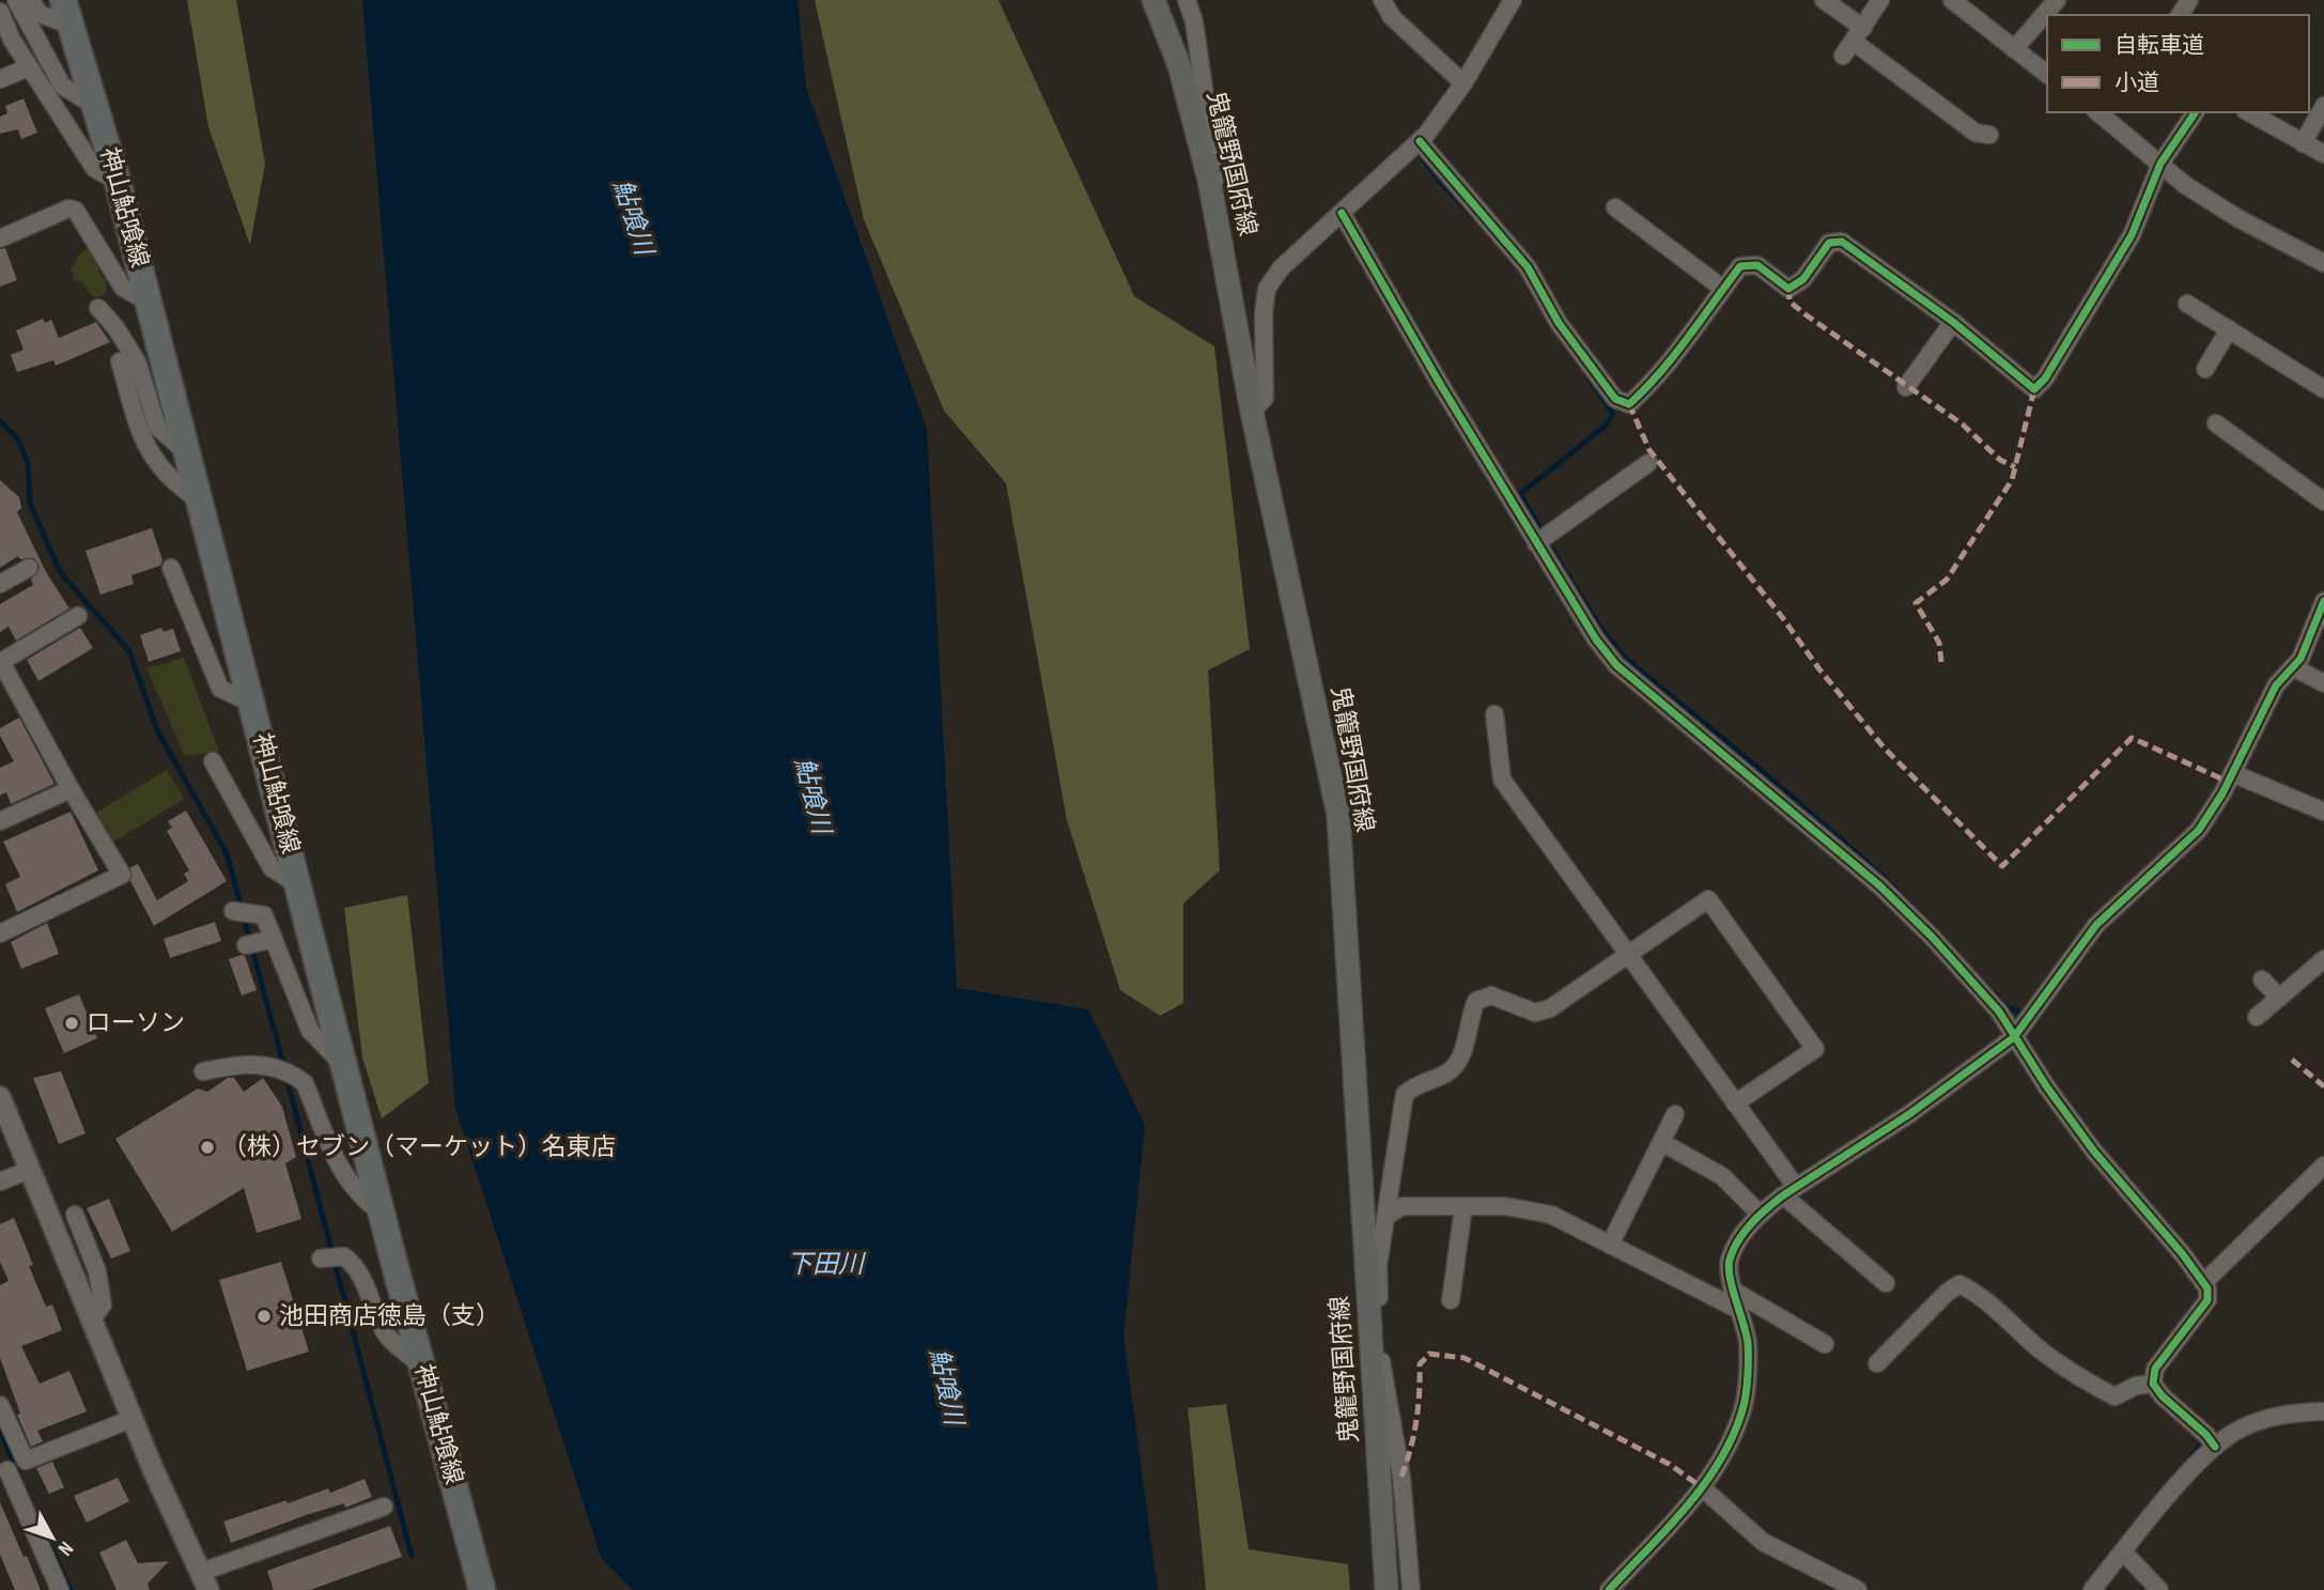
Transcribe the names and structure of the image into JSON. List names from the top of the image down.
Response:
{
  "streets": {
    "main road": ["鬼籠野国府線", "神山鮎喰線"]
  },
  "water": ["鮎喰川", "下田川"],
  "places": ["ローソン", "（株）セブン（マーケット）名東店", "池田商店徳島（支）"],
  "legend": ["自転車道", "小道"],
  "north": "bottom right"
}
